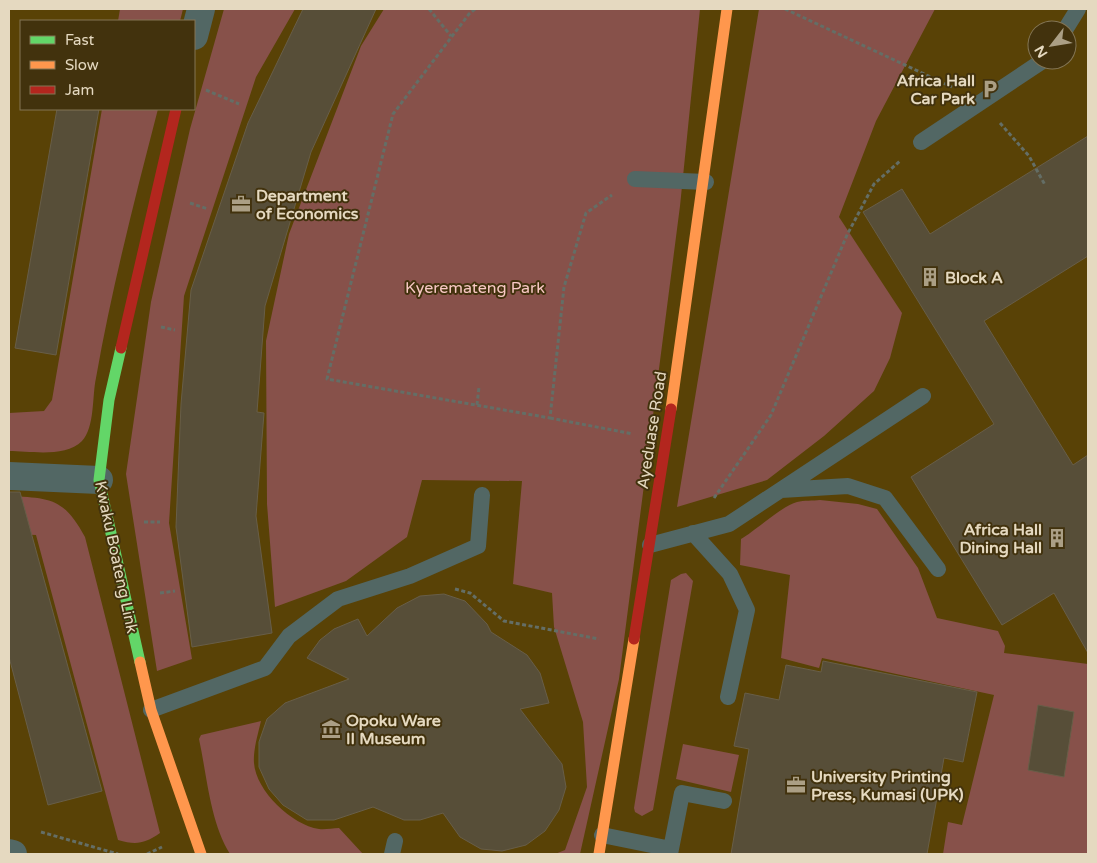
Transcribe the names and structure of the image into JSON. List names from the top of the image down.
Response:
{
  "streets": {
    "street": ["Ayeduase Road", "Kwaku Boateng Link"]
  },
  "parks": ["Kyeremateng Park"],
  "places": {
    "parking": ["Africa Hall Car Park"],
    "office": ["Department of Economics", "University Printing Press, Kumasi (UPK)"],
    "building": ["Block A", "Africa Hall Dining Hall"],
    "museum": ["Opoku Ware II Museum"]
  },
  "legend": ["Fast", "Slow", "Jam"],
  "north": "bottom left"
}
